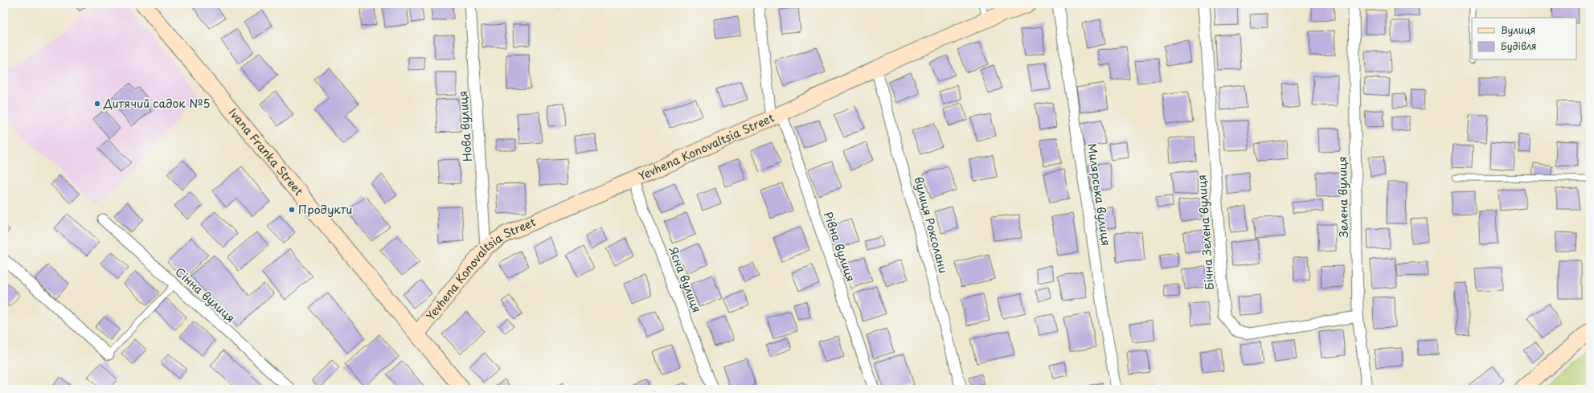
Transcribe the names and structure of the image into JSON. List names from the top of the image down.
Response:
{
  "streets": {
    "street": [
      "Нова вулиця",
      "Yevhena Konovaltsia Street",
      "Ivana Franka Street",
      "Милярська вулиця",
      "Зелена вулиця",
      "вулиця Роксолани",
      "Бічна Зелена вулиця",
      "Рівна вулиця",
      "Ясна вулиця",
      "Сінна вулиця"
    ]
  },
  "crossings": [
    ["Нова вулиця", "Yevhena Konovaltsia Street"],
    ["Yevhena Konovaltsia Street", "Ivana Franka Street"],
    ["Yevhena Konovaltsia Street", "вулиця Роксолани"],
    ["Yevhena Konovaltsia Street", "Рівна вулиця"],
    ["Yevhena Konovaltsia Street", "Ясна вулиця"],
    ["Зелена вулиця", "Бічна Зелена вулиця"]
  ],
  "places": ["Дитячий садок №5", "Продукти"],
  "legend": ["Вулиця", "Будівля"]
}
